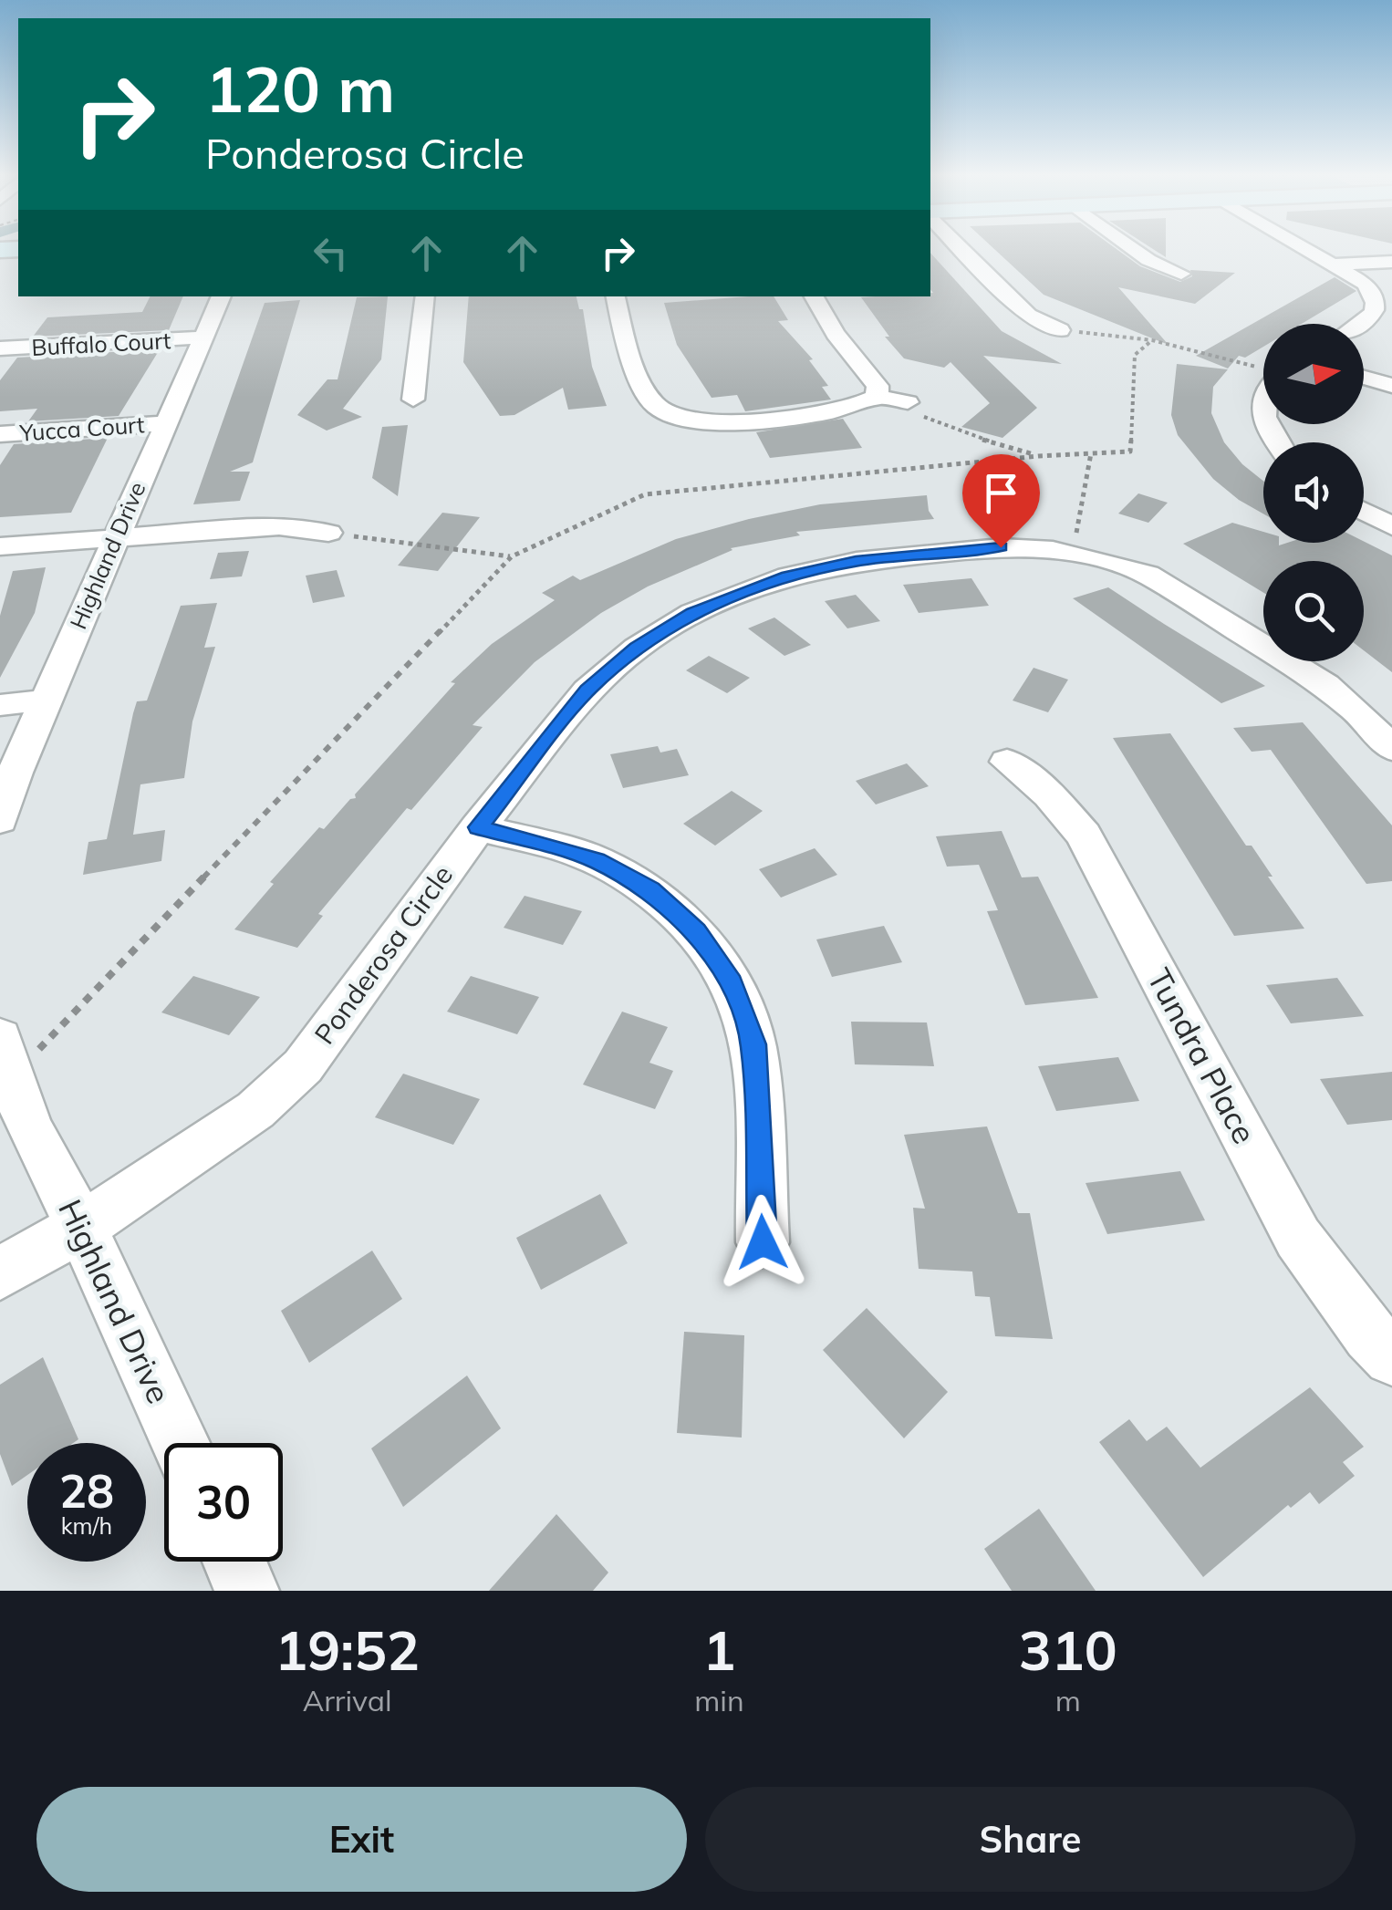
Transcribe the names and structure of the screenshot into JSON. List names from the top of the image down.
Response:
{
  "streets": {
    "street": [
      "Buffalo Court",
      "Yucca Court",
      "Highland Drive",
      "Ponderosa Circle",
      "Tundra Place"
    ]
  },
  "crossings": [
    ["Buffalo Court", "Highland Drive"],
    ["Yucca Court", "Highland Drive"],
    ["Highland Drive", "Ponderosa Circle"]
  ],
  "north": "right",
  "page": {
    "turn": ["120 m", "Ponderosa Circle"],
    "speed": "28 km/h",
    "limit": "30",
    "eta": [
      "19:52",
      "Arrival",
      "1",
      "min",
      "310",
      "m"
    ],
    "buttons": ["Exit", "Share"]
  }
}
